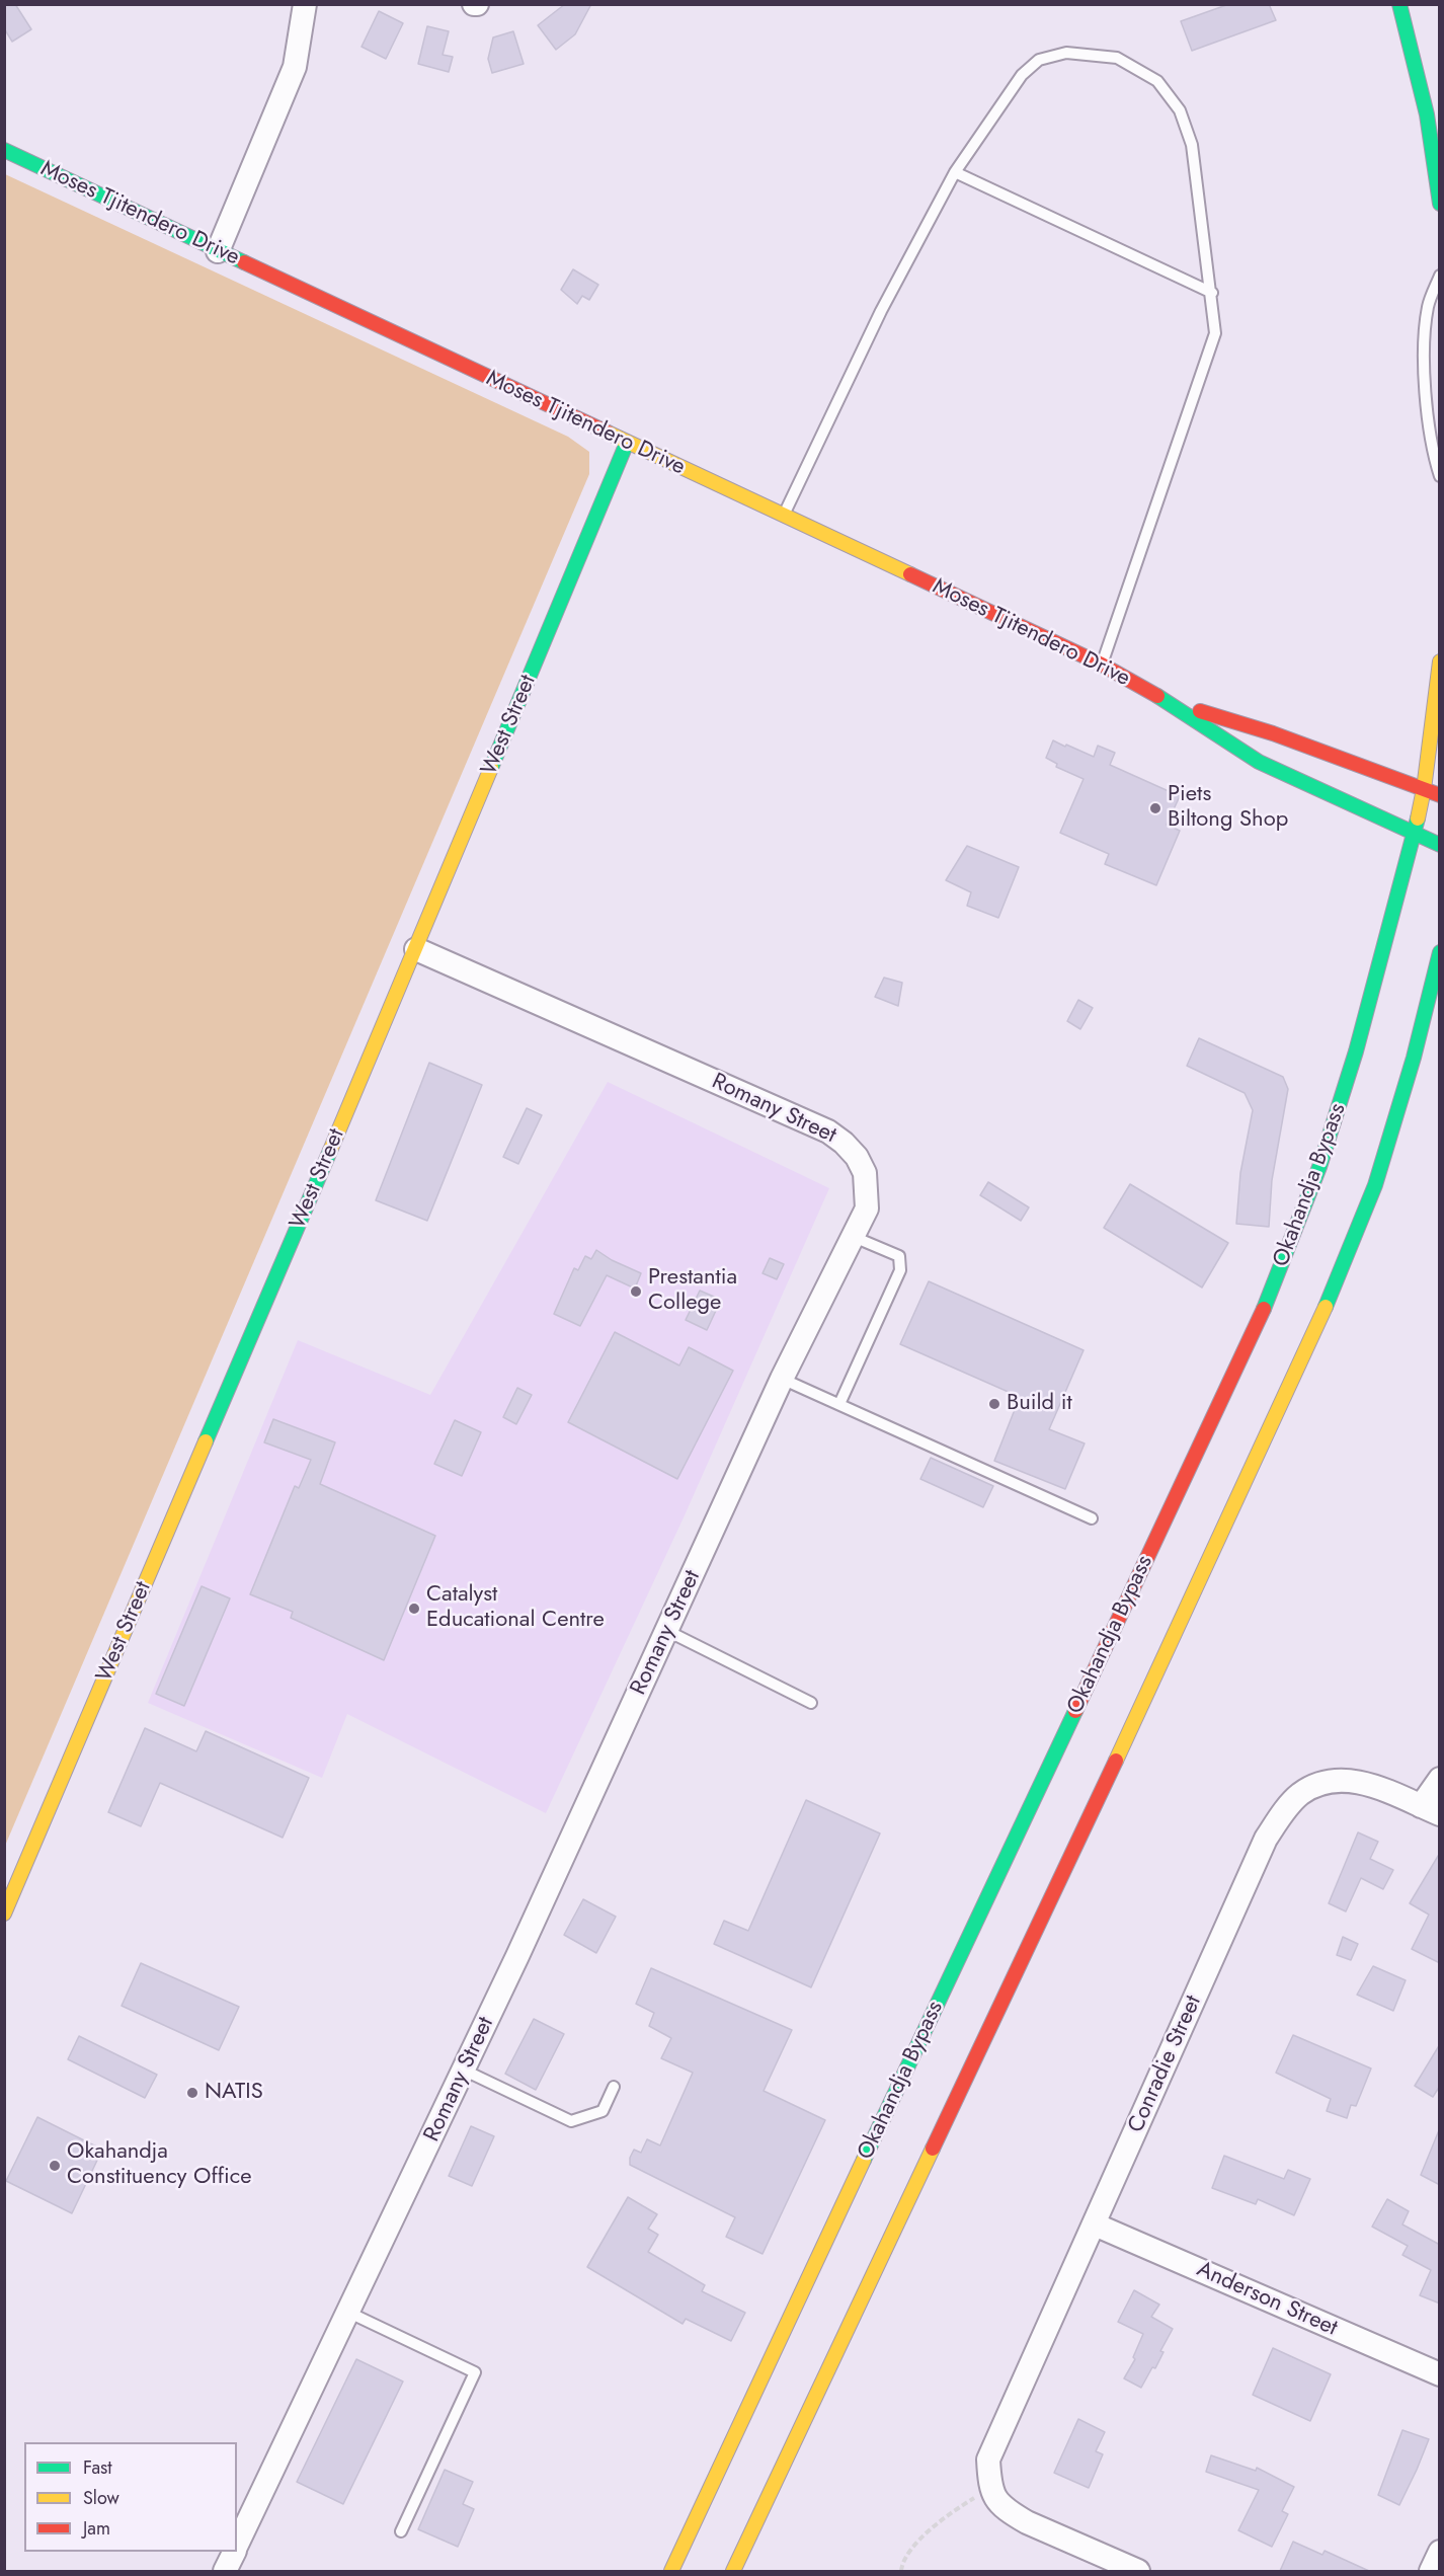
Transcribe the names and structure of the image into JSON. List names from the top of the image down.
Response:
{
  "streets": {
    "main road": ["Moses Tjitendero Drive", "West Street", "Okahandja Bypass"],
    "street": ["Romany Street", "Conradie Street", "Anderson Street"]
  },
  "crossings": [
    ["Moses Tjitendero Drive", "West Street"],
    ["Moses Tjitendero Drive", "Okahandja Bypass"],
    ["West Street", "Romany Street"],
    ["Conradie Street", "Anderson Street"]
  ],
  "places": [
    "Piets Biltong Shop",
    "Prestantia College",
    "Build it",
    "Catalyst Educational Centre",
    "NATIS",
    "Okahandja Constituency Office"
  ],
  "legend": ["Fast", "Slow", "Jam"]
}
